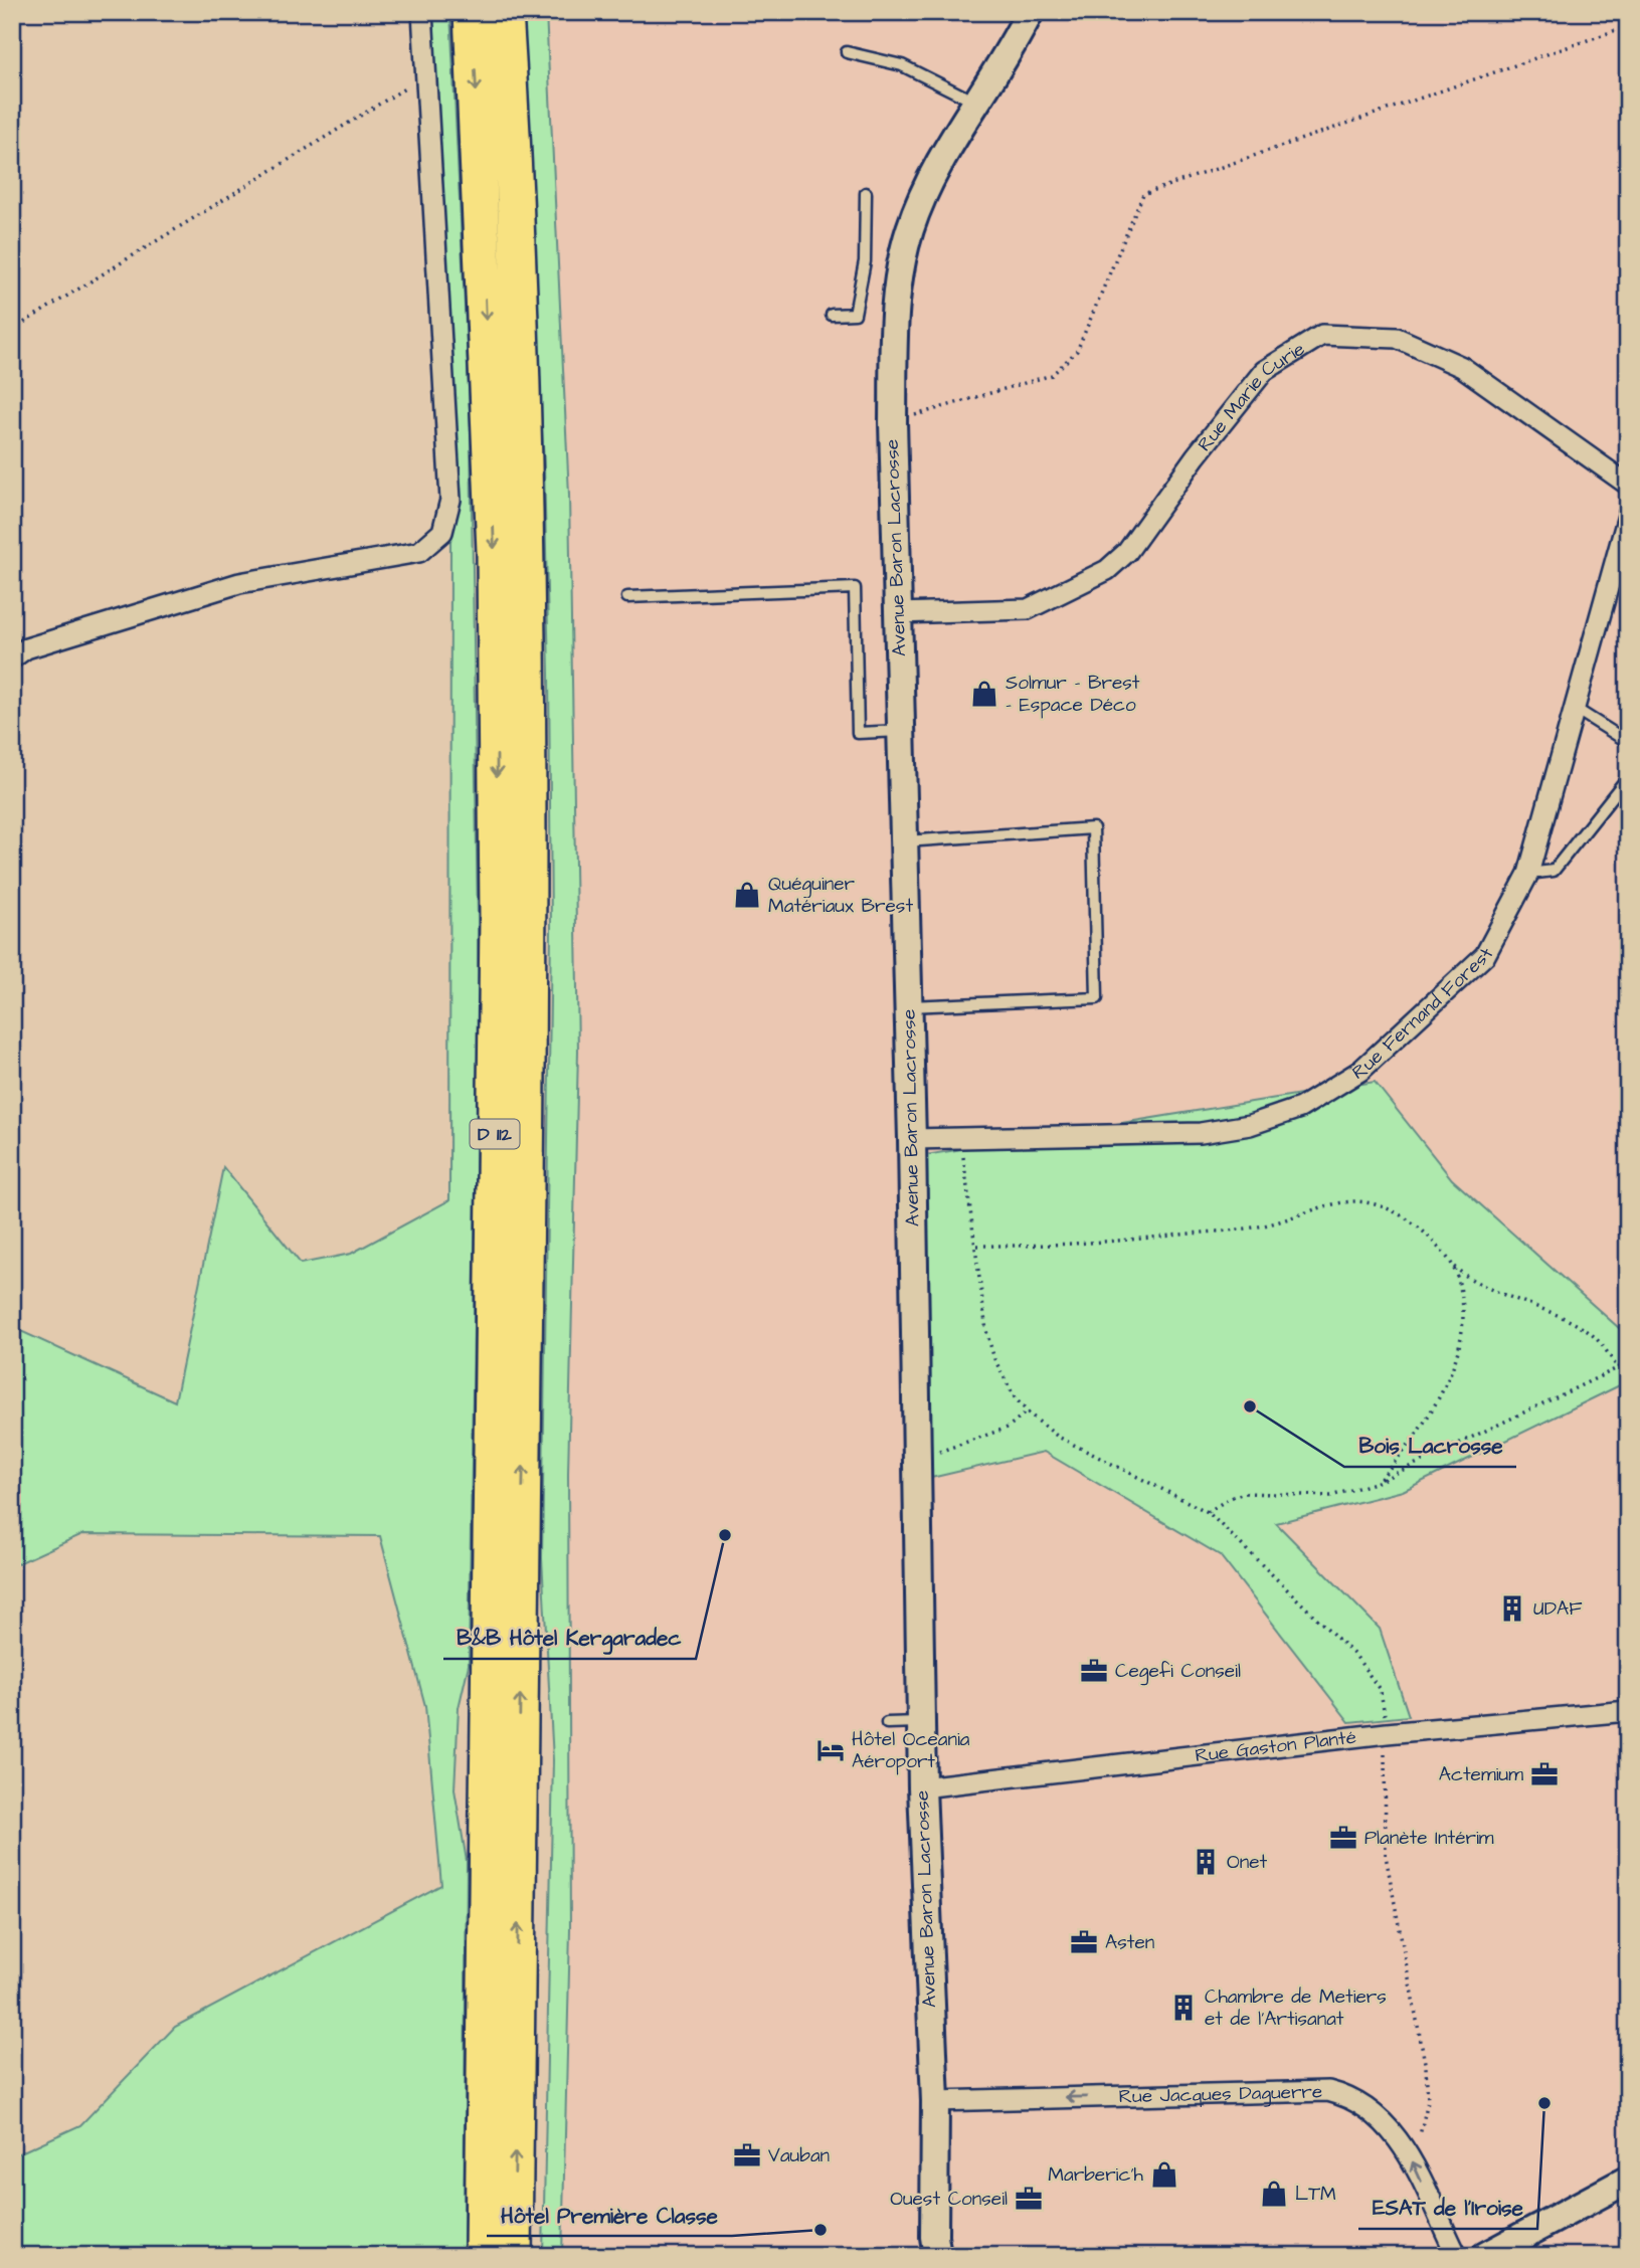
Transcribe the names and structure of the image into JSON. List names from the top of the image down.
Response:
{
  "streets": {
    "highway": ["D 112"],
    "street": [
      "Rue Marie Curie",
      "Avenue Baron Lacrosse",
      "Rue Fernand Forest",
      "Rue Gaston Planté",
      "Rue Jacques Daguerre"
    ]
  },
  "crossings": [
    ["Rue Marie Curie", "Avenue Baron Lacrosse"],
    ["Avenue Baron Lacrosse", "Rue Fernand Forest"],
    ["Avenue Baron Lacrosse", "Rue Gaston Planté"],
    ["Avenue Baron Lacrosse", "Rue Jacques Daguerre"]
  ],
  "one_way": ["Rue Jacques Daguerre"],
  "places": {
    "shop": [
      "Solmur - Brest - Espace Déco",
      "Quéguiner Matériaux Brest",
      "Marberic'h",
      "LTM"
    ],
    "other": [
      "Bois Lacrosse",
      "B&B Hôtel Kergaradec",
      "ESAT de l'Iroise",
      "Hôtel Première Classe"
    ],
    "building": ["UDAF", "Onet", "Chambre de Metiers et de l'Artisanat"],
    "office": [
      "Cegefi Conseil",
      "Actemium",
      "Planète Intérim",
      "Asten",
      "Vauban",
      "Ouest Conseil"
    ],
    "hotel": ["Hôtel Oceania Aéroport"]
  }
}
